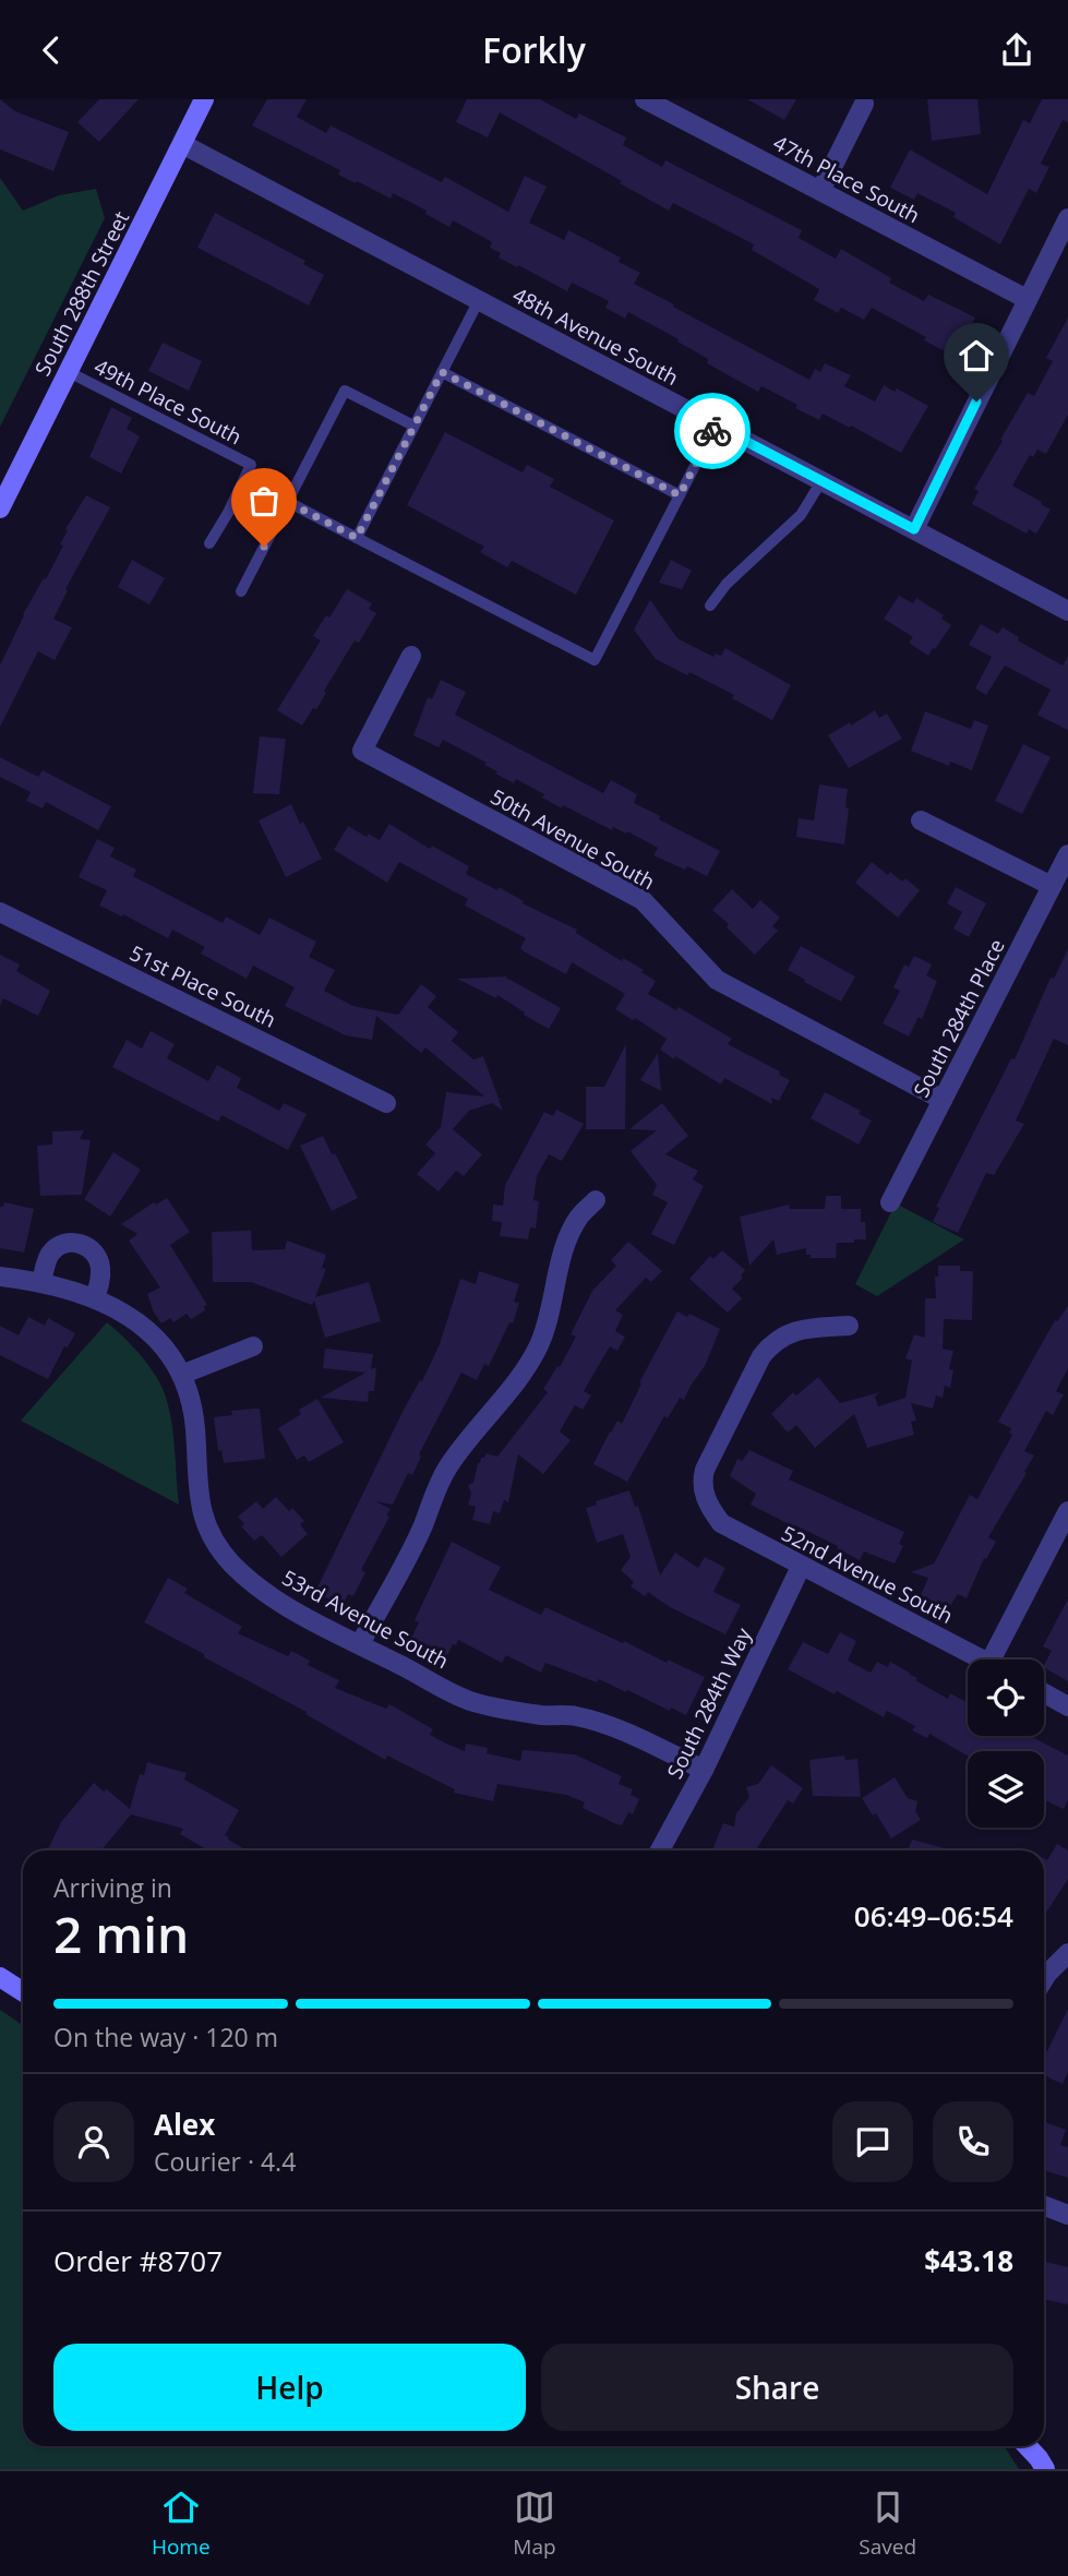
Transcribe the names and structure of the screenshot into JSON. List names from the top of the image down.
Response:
{
  "streets": {
    "main road": ["South 288th Street"],
    "street": [
      "47th Place South",
      "48th Avenue South",
      "50th Avenue South",
      "51st Place South",
      "South 284th Place",
      "52nd Avenue South",
      "53rd Avenue South",
      "South 284th Way"
    ],
    "lane": ["49th Place South"]
  },
  "crossings": [
    ["South 288th Street", "48th Avenue South"],
    ["South 288th Street", "49th Place South"],
    ["50th Avenue South", "South 284th Place"],
    ["52nd Avenue South", "South 284th Way"],
    ["53rd Avenue South", "South 284th Way"]
  ],
  "page": {
    "header": "Forkly",
    "heading": ["2 min", "Arriving in", "06:49–06:54"],
    "panel": [
      "Alex",
      "Courier · 4.4",
      "Order #8707",
      "$43.18"
    ],
    "bar": "On the way · 120 m",
    "buttons": ["Help", "Share"],
    "tabs": ["Home", "Map", "Saved"]
  }
}
